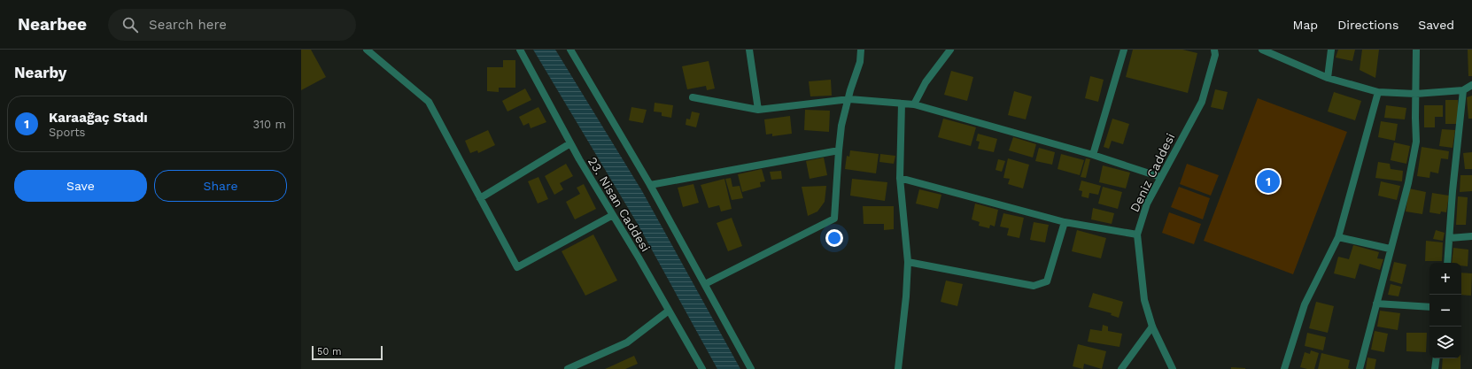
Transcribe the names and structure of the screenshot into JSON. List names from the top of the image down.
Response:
{
  "streets": {
    "street": ["Deniz Caddesi", "23. Nisan Caddesi"]
  },
  "scale_bar": "50 m",
  "page": {
    "header": "Nearbee",
    "search": "Search here",
    "nav": ["Map", "Directions", "Saved"],
    "heading": "Nearby",
    "list": [
      {
        "mark": "1",
        "name": "Karaağaç Stadı",
        "note": "Sports",
        "value": "310 m"
      }
    ],
    "buttons": ["Save", "Share"],
    "pins": "1",
    "map_buttons": ["+", "−"],
    "scale": "50 m"
  }
}
